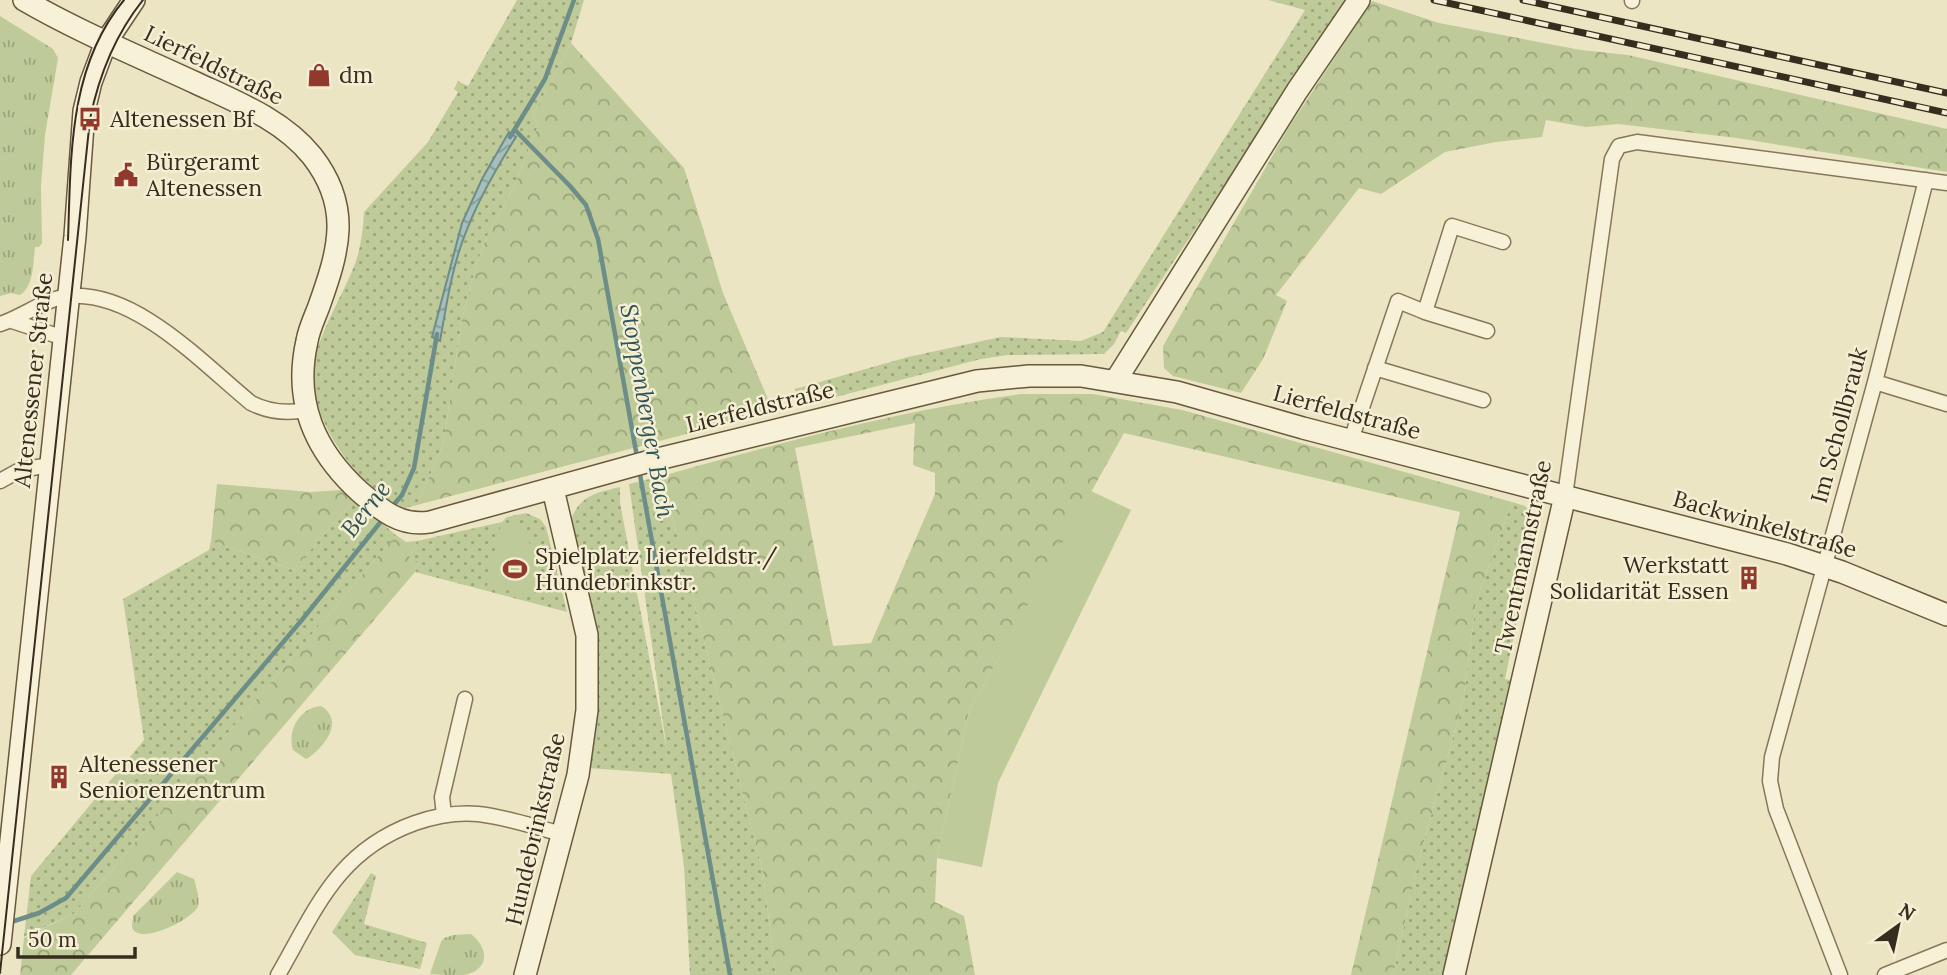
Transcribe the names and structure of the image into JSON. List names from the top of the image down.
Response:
{
  "streets": {
    "main road": [
      "Lierfeldstraße",
      "Altenessener Straße",
      "Backwinkelstraße",
      "Twentmannstraße",
      "Hundebrinkstraße"
    ],
    "street": ["Im Schollbrauk"]
  },
  "crossings": [
    ["Lierfeldstraße", "Altenessener Straße"],
    ["Lierfeldstraße", "Backwinkelstraße"],
    ["Lierfeldstraße", "Twentmannstraße"],
    ["Lierfeldstraße", "Hundebrinkstraße"],
    ["Im Schollbrauk", "Backwinkelstraße"],
    ["Im Schollbrauk", "Twentmannstraße"],
    ["Backwinkelstraße", "Twentmannstraße"]
  ],
  "water": ["Stoppenberger Bach", "Berne"],
  "places": {
    "shop": ["dm"],
    "bus stop": ["Altenessen Bf"],
    "public building": ["Bürgeramt Altenessen"],
    "sports": ["Spielplatz Lierfeldstr./ Hundebrinkstr."],
    "building": ["Werkstatt Solidarität Essen", "Altenessener Seniorenzentrum"]
  },
  "scale_bar": "50 m",
  "north": "top right"
}
